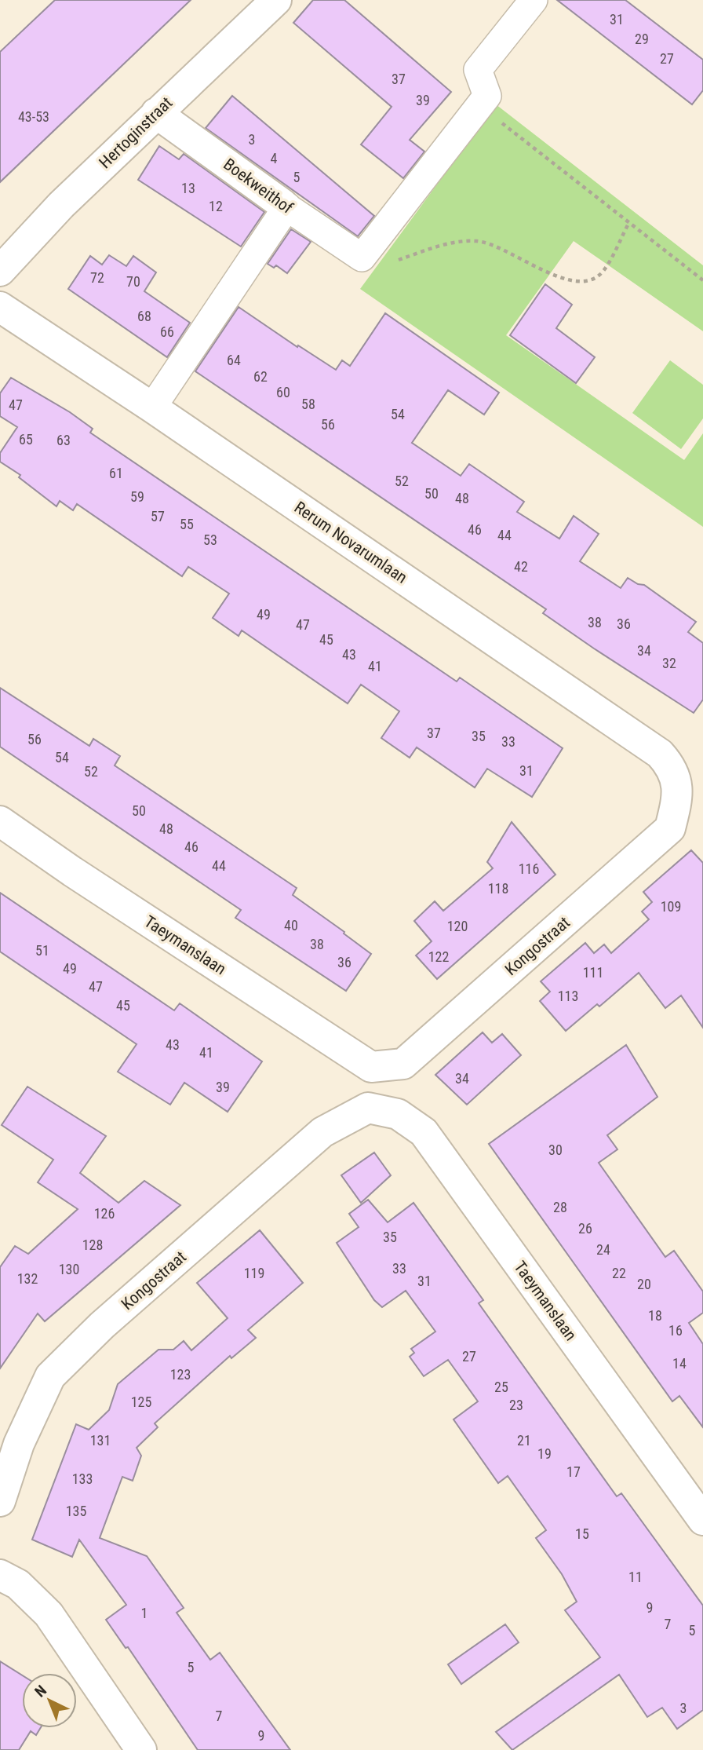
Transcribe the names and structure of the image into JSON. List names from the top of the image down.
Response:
{
  "streets": {
    "street": [
      "Hertoginstraat",
      "Boekweithof",
      "Rerum Novarumlaan",
      "Taeymanslaan",
      "Kongostraat"
    ]
  },
  "crossings": [
    ["Hertoginstraat", "Boekweithof"],
    ["Rerum Novarumlaan", "Kongostraat"],
    ["Taeymanslaan", "Kongostraat"]
  ],
  "house_numbers": [
    "31",
    "29",
    "27",
    "37",
    "39",
    "43-53",
    "3",
    "4",
    "5",
    "13",
    "12",
    "72",
    "70",
    "68",
    "66",
    "64",
    "62",
    "60",
    "58",
    "47",
    "54",
    "56",
    "65",
    "63",
    "61",
    "52",
    "50",
    "59",
    "48",
    "57",
    "55",
    "46",
    "44",
    "53",
    "42",
    "49",
    "38",
    "36",
    "47",
    "45",
    "34",
    "43",
    "32",
    "41",
    "37",
    "35",
    "56",
    "33",
    "54",
    "31",
    "52",
    "50",
    "48",
    "46",
    "44",
    "116",
    "118",
    "109",
    "40",
    "120",
    "38",
    "51",
    "122",
    "36",
    "49",
    "111",
    "47",
    "113",
    "45",
    "43",
    "41",
    "34",
    "39",
    "30",
    "28",
    "126",
    "26",
    "35",
    "128",
    "24",
    "33",
    "130",
    "119",
    "22",
    "132",
    "31",
    "20",
    "18",
    "16",
    "27",
    "14",
    "123",
    "25",
    "125",
    "23",
    "131",
    "21",
    "19",
    "17",
    "133",
    "135",
    "15",
    "11",
    "9",
    "1",
    "7",
    "5",
    "5",
    "3",
    "7",
    "9"
  ],
  "north": "top left"
}
